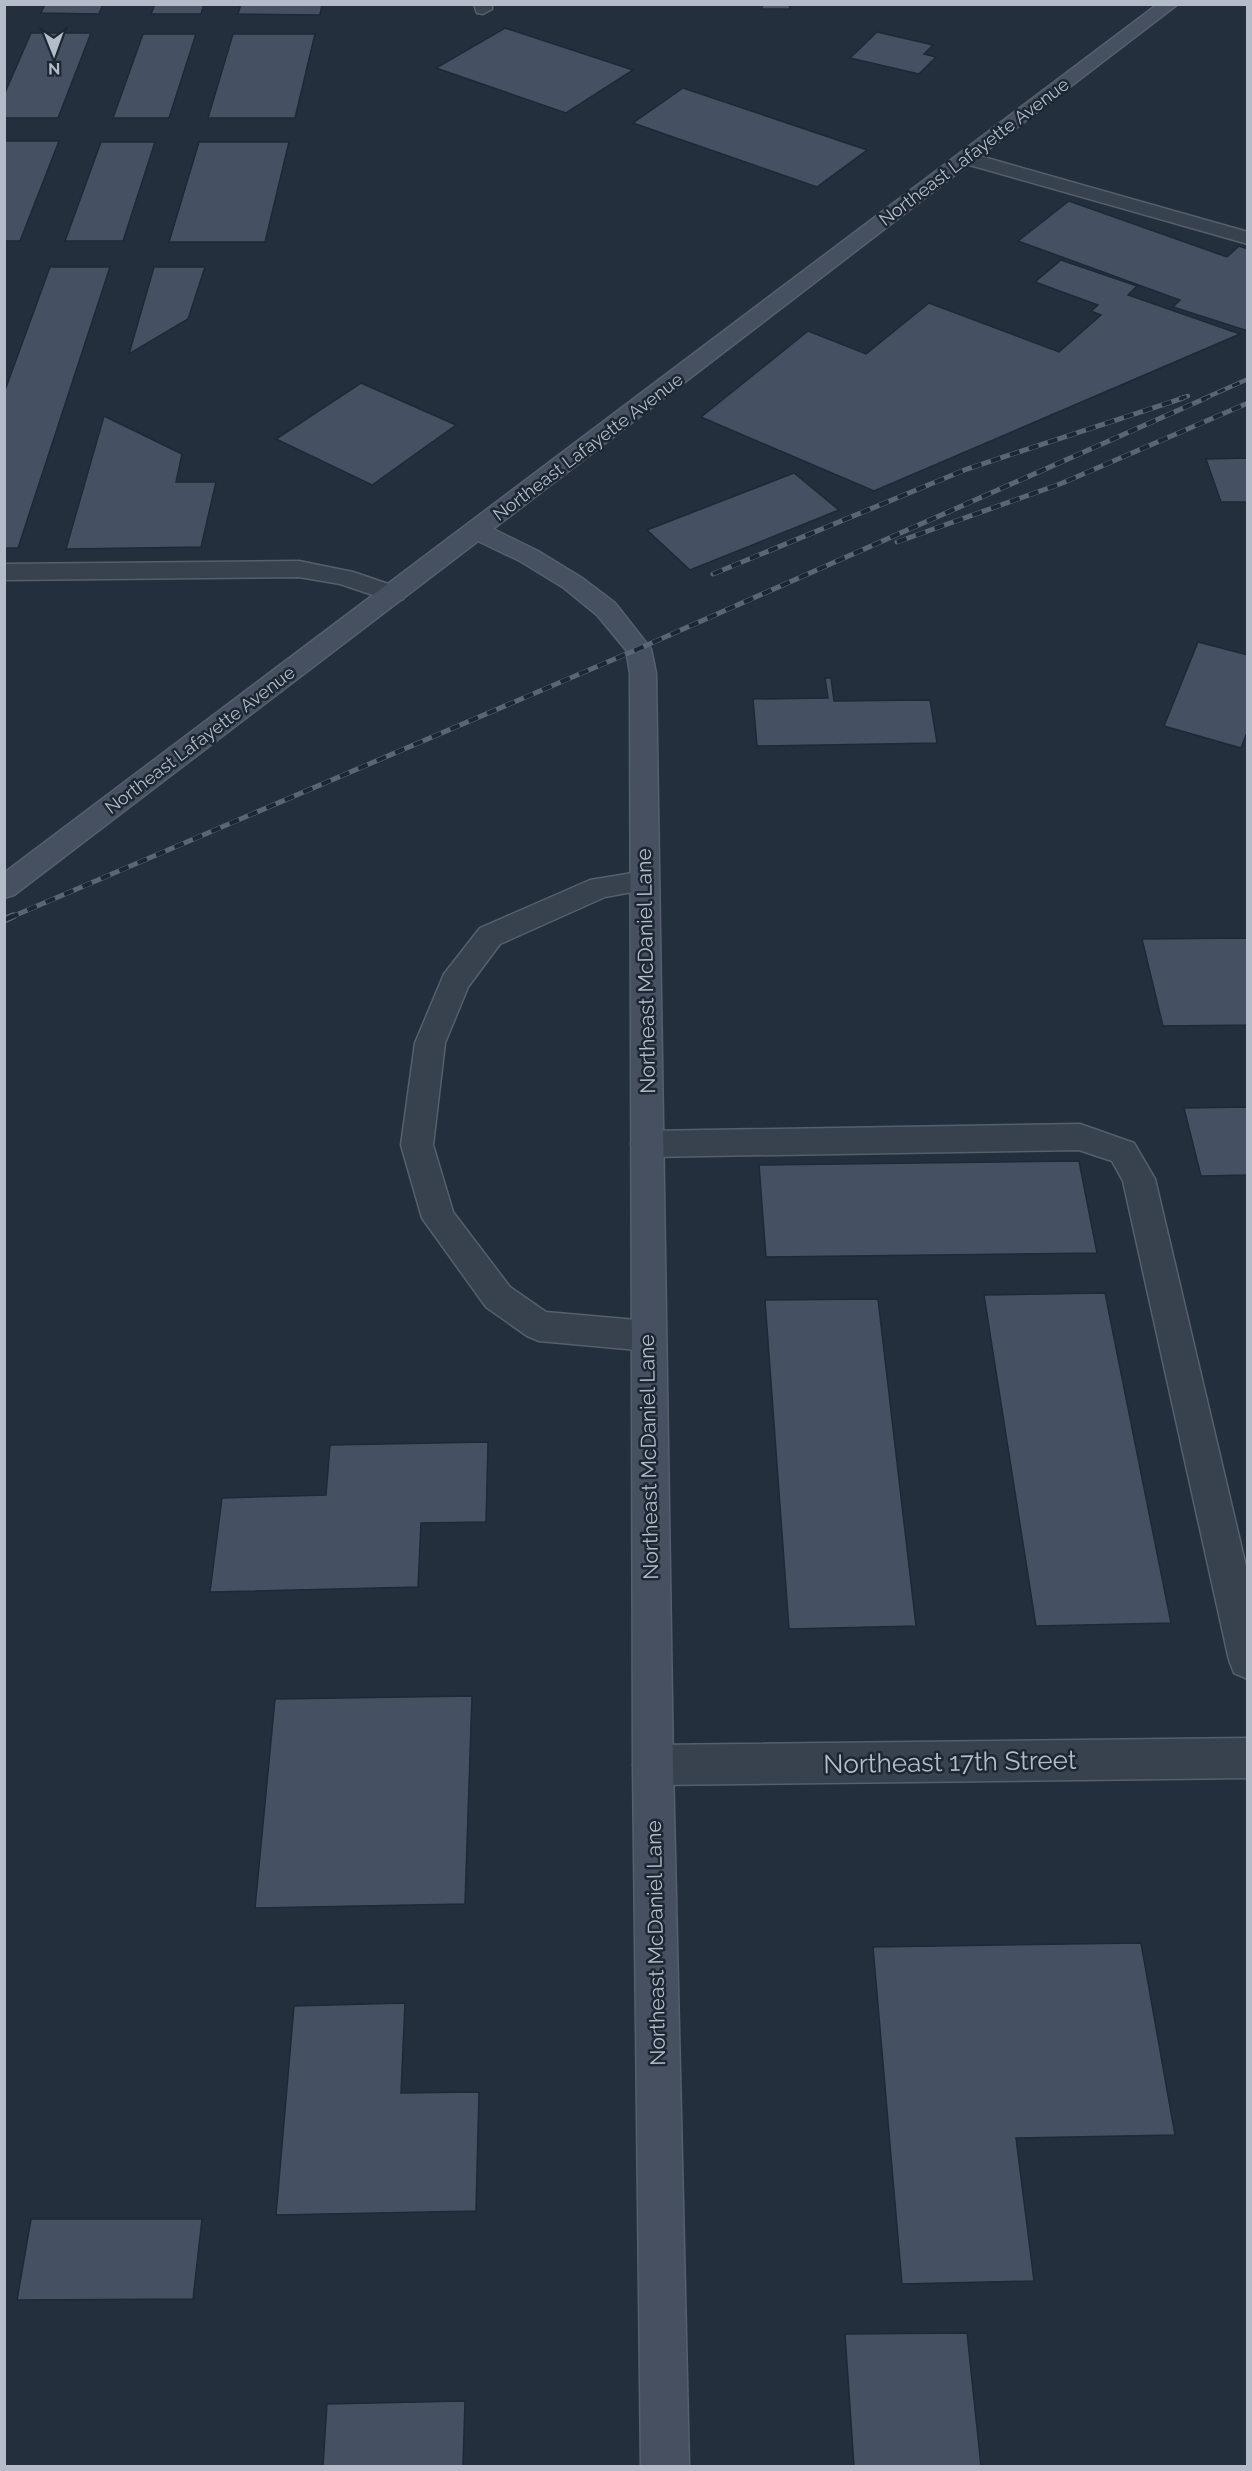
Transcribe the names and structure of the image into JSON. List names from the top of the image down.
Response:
{
  "streets": {
    "main road": ["Northeast Lafayette Avenue", "Northeast McDaniel Lane"],
    "street": ["Northeast 17th Street"]
  },
  "crossings": [
    ["Northeast Lafayette Avenue", "Northeast McDaniel Lane"],
    ["Northeast McDaniel Lane", "Northeast 17th Street"]
  ],
  "north": "bottom"
}
